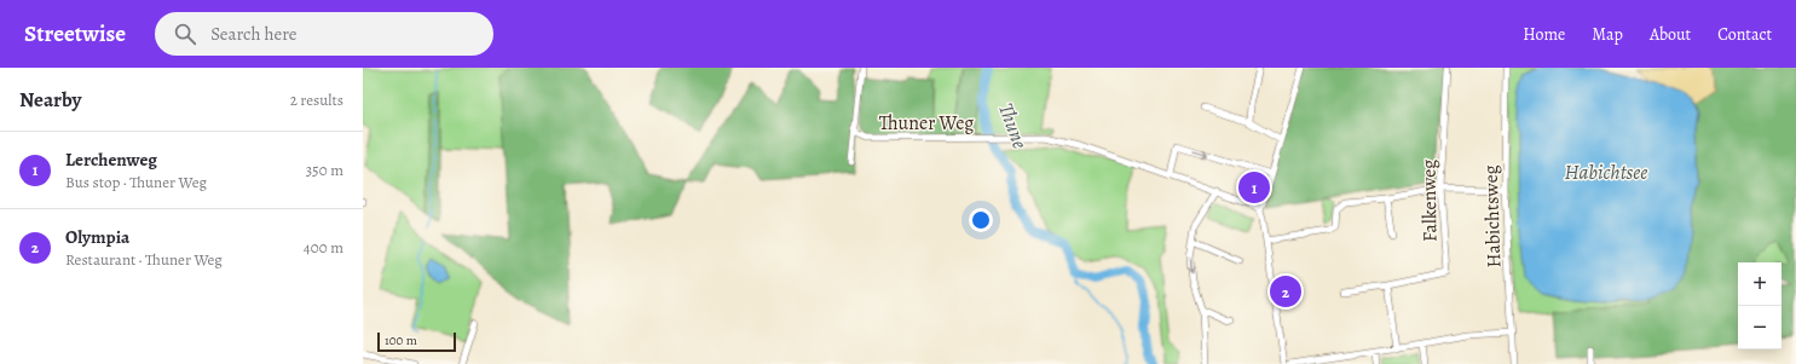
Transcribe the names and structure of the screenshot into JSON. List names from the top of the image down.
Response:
{
  "streets": {
    "street": ["Thuner Weg", "Falkenweg", "Habichtsweg"]
  },
  "water": ["Thune", "Habichtsee"],
  "scale_bar": "100 m",
  "page": {
    "header": "Streetwise",
    "search": "Search here",
    "nav": [
      "Home",
      "Map",
      "About",
      "Contact"
    ],
    "heading": ["Nearby", "2 results"],
    "list": [
      {
        "mark": "1",
        "name": "Lerchenweg",
        "note": "Bus stop · Thuner Weg",
        "value": "350 m"
      },
      {
        "mark": "2",
        "name": "Olympia",
        "note": "Restaurant · Thuner Weg",
        "value": "400 m"
      }
    ],
    "pins": ["1", "2"],
    "map_buttons": ["+", "−"],
    "scale": "100 m"
  }
}
